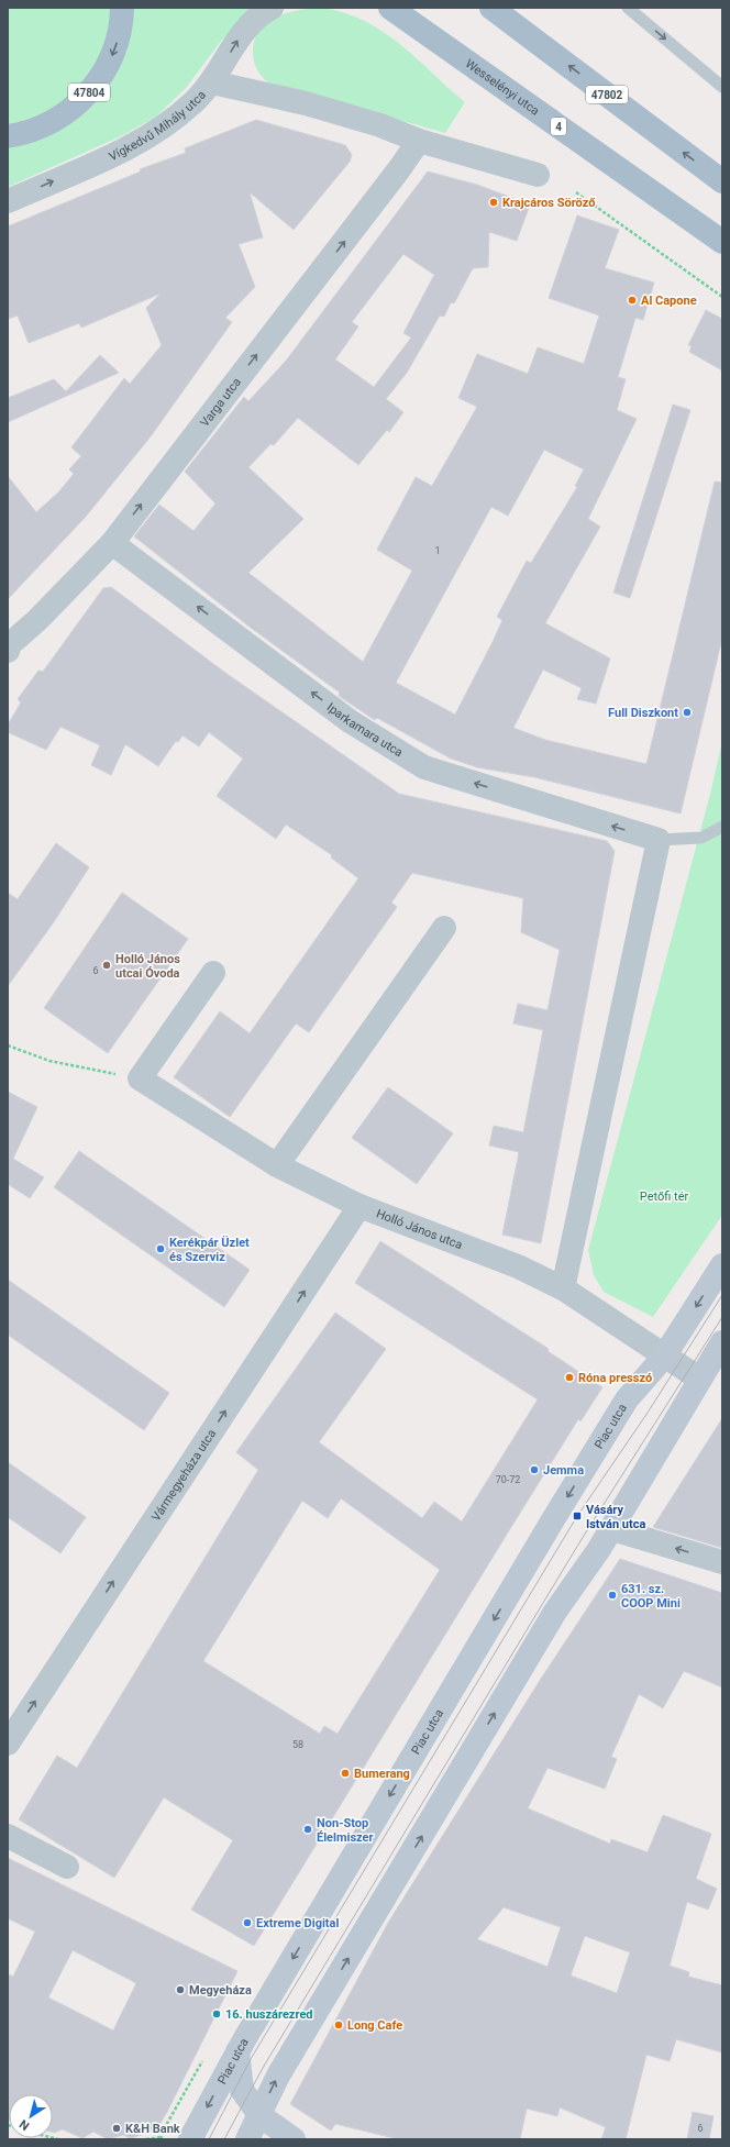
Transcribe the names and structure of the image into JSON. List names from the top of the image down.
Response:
{
  "streets": {
    "main road": [
      "Wesselényi utca",
      "47804",
      "47802",
      "4"
    ],
    "street": [
      "Vígkedvű Mihály utca",
      "Varga utca",
      "Iparkamara utca",
      "Holló János utca",
      "Piac utca",
      "Vármegyeháza utca"
    ]
  },
  "crossings": [
    ["Varga utca", "Iparkamara utca"],
    ["Holló János utca", "Piac utca"],
    ["Holló János utca", "Vármegyeháza utca"]
  ],
  "one_way": [
    "Vígkedvű Mihály utca",
    "Varga utca",
    "Iparkamara utca",
    "Vármegyeháza utca"
  ],
  "parks": ["Petőfi tér"],
  "places": {
    "other": [
      "Krajcáros Söröző",
      "Al Capone",
      "Full Diszkont",
      "Holló János utcai Óvoda",
      "Kerékpár Üzlet és Szerviz",
      "Róna presszó",
      "Jemma",
      "631. sz. COOP Mini",
      "Bumerang",
      "Non-Stop Élelmiszer",
      "Extreme Digital",
      "Megyeháza",
      "16. huszárezred",
      "Long Cafe",
      "K&H Bank"
    ],
    "transit": ["Vásáry István utca"]
  },
  "house_numbers": [
    "1",
    "6",
    "70-72",
    "58",
    "6"
  ],
  "north": "bottom left"
}
